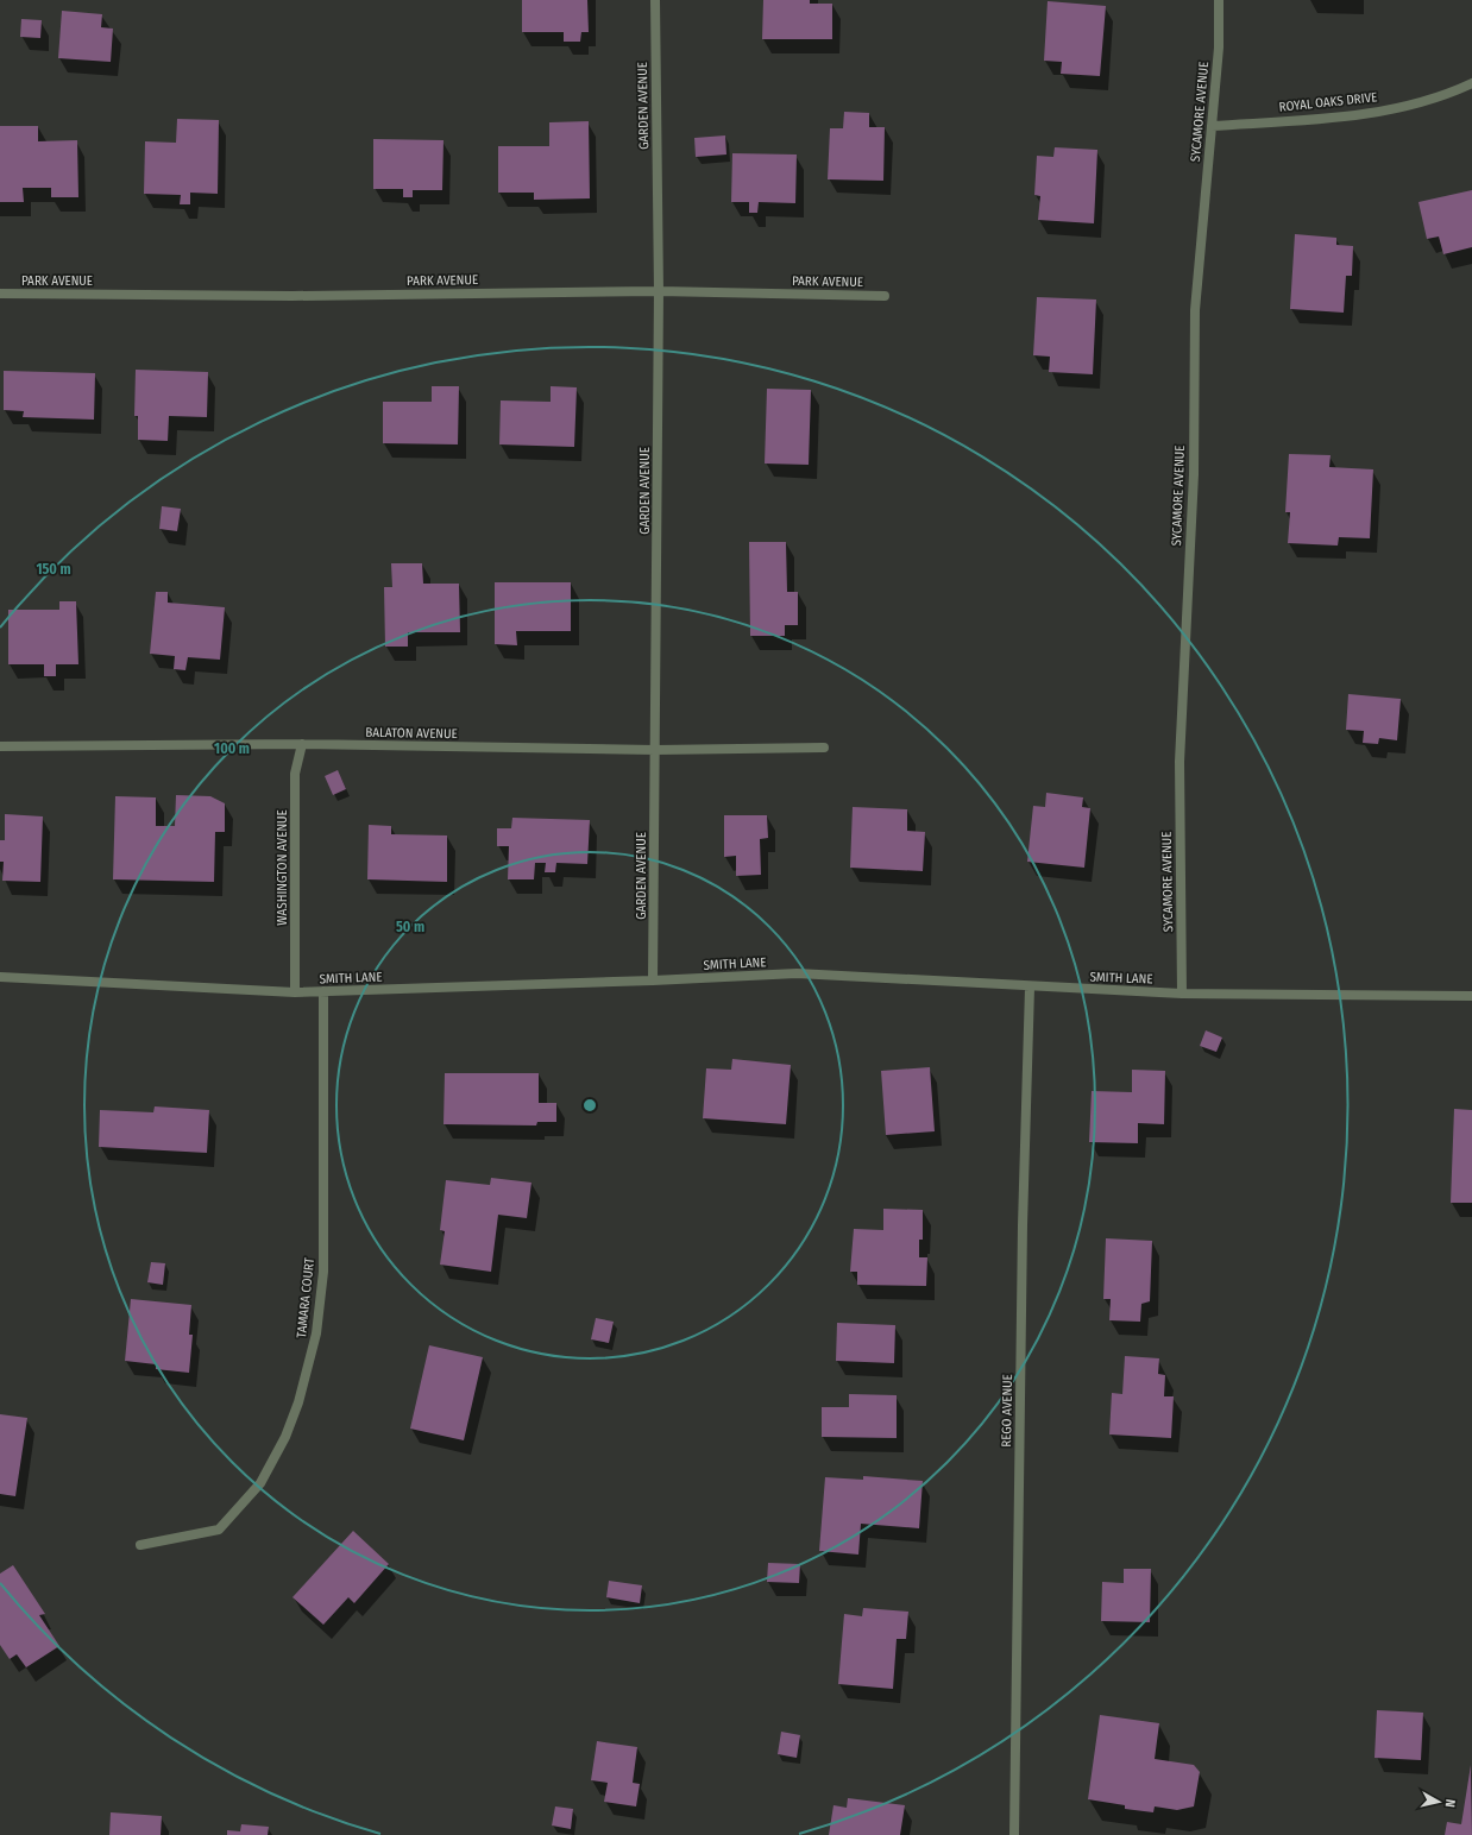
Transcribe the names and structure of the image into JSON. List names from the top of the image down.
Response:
{
  "streets": {
    "street": [
      "ROYAL OAKS DRIVE",
      "GARDEN AVENUE",
      "SYCAMORE AVENUE",
      "PARK AVENUE",
      "BALATON AVENUE",
      "WASHINGTON AVENUE",
      "SMITH LANE",
      "TAMARA COURT",
      "REGO AVENUE"
    ]
  },
  "crossings": [
    ["ROYAL OAKS DRIVE", "SYCAMORE AVENUE"],
    ["GARDEN AVENUE", "PARK AVENUE"],
    ["GARDEN AVENUE", "BALATON AVENUE"],
    ["GARDEN AVENUE", "SMITH LANE"],
    ["SYCAMORE AVENUE", "SMITH LANE"],
    ["BALATON AVENUE", "WASHINGTON AVENUE"],
    ["WASHINGTON AVENUE", "SMITH LANE"],
    ["SMITH LANE", "TAMARA COURT"],
    ["SMITH LANE", "REGO AVENUE"]
  ],
  "north": "right",
  "rings": ["150 m", "100 m", "50 m"]
}
